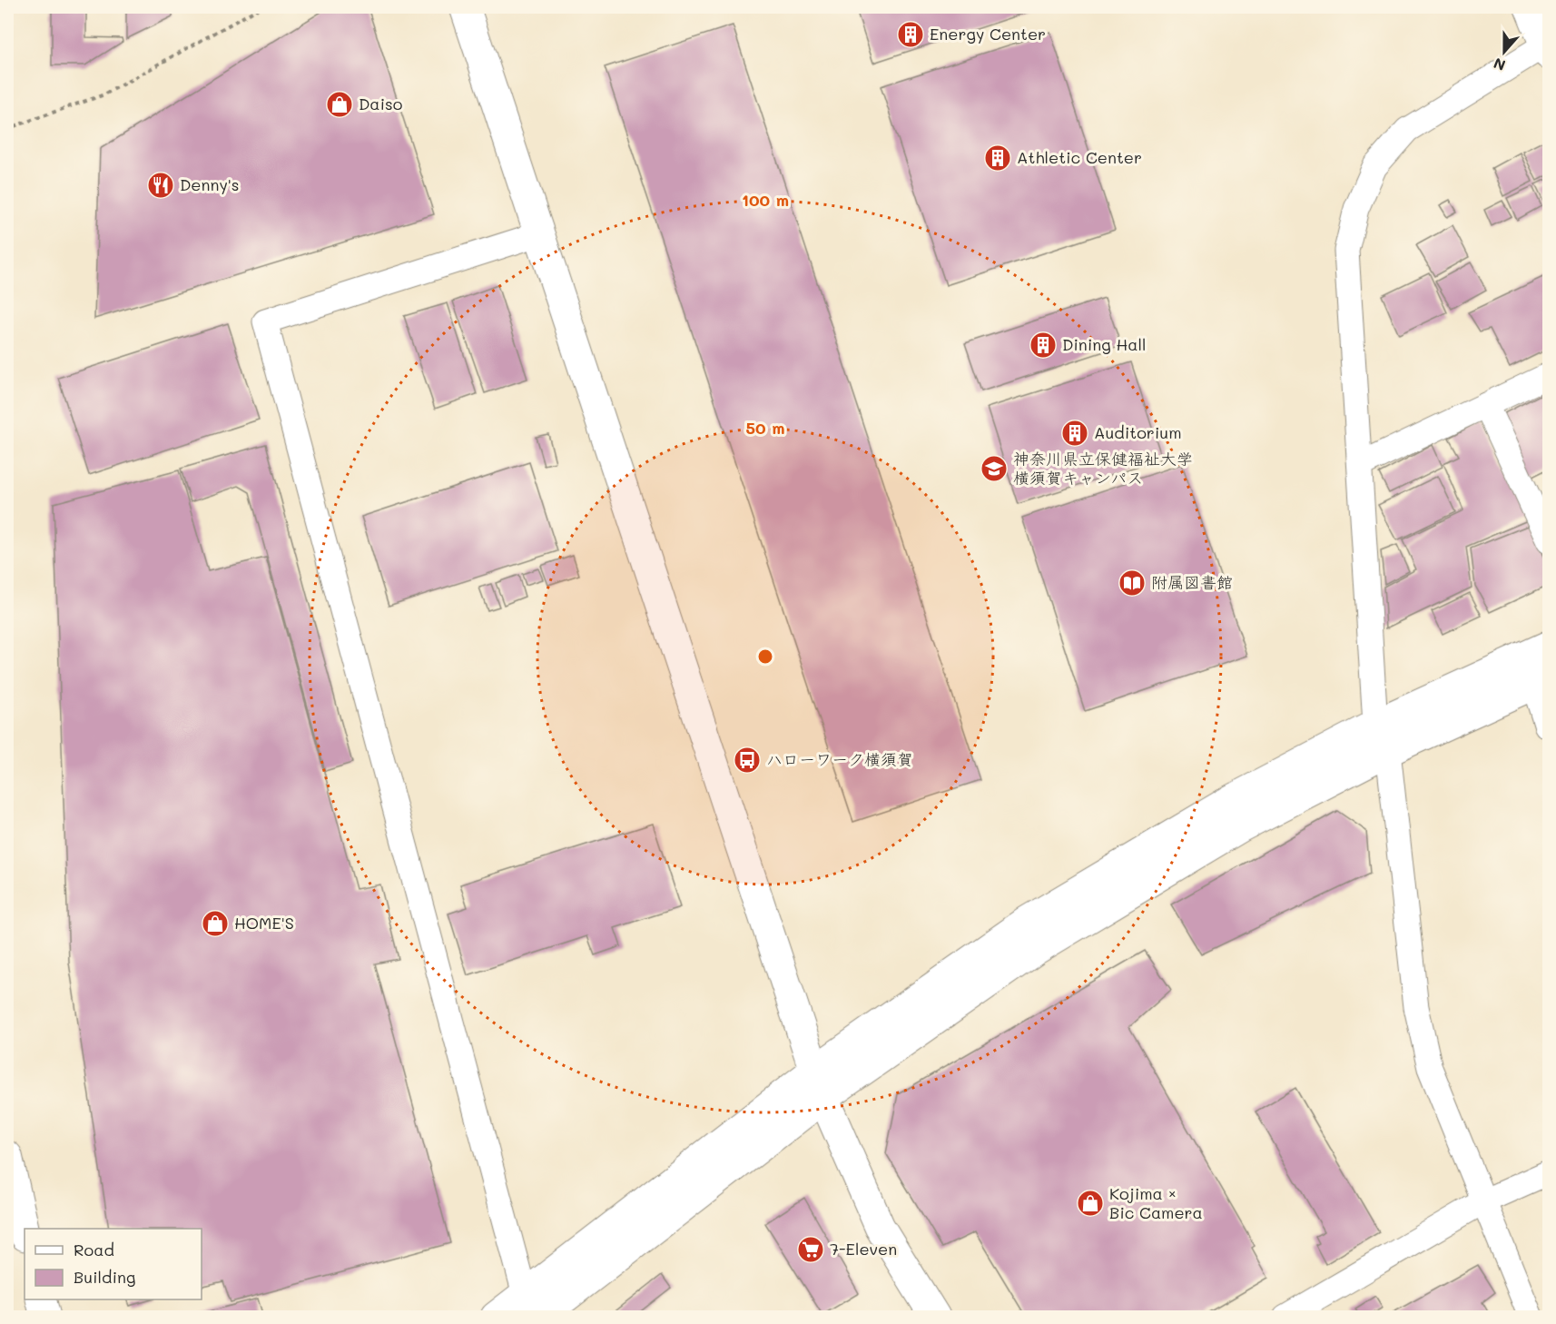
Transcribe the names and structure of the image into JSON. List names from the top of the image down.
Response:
{
  "places": {
    "building": [
      "Energy Center",
      "Athletic Center",
      "Dining Hall",
      "Auditorium"
    ],
    "shop": ["Daiso", "HOME'S", "Kojima × Bic Camera"],
    "restaurant": ["Denny's"],
    "school or university": ["神奈川県立保健福祉大学 横須賀キャンパス"],
    "library": ["附属図書館"],
    "bus stop": ["ハローワーク横須賀"],
    "supermarket": ["7-Eleven"]
  },
  "legend": ["Road", "Building"],
  "north": "bottom",
  "rings": ["100 m", "50 m"]
}
